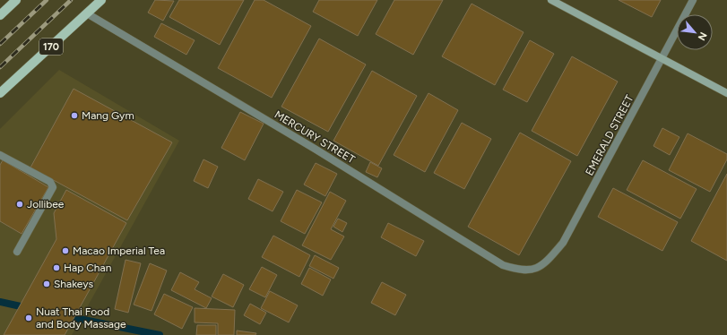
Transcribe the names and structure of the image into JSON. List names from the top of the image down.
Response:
{
  "streets": {
    "main road": ["170"],
    "street": ["EMERALD STREET", "MERCURY STREET"]
  },
  "crossings": [
    ["170", "MERCURY STREET"],
    ["EMERALD STREET", "MERCURY STREET"]
  ],
  "places": [
    "Mang Gym",
    "Jollibee",
    "Macao Imperial Tea",
    "Hap Chan",
    "Shakeys",
    "Nuat Thai Food and Body Massage"
  ],
  "north": "bottom right"
}
